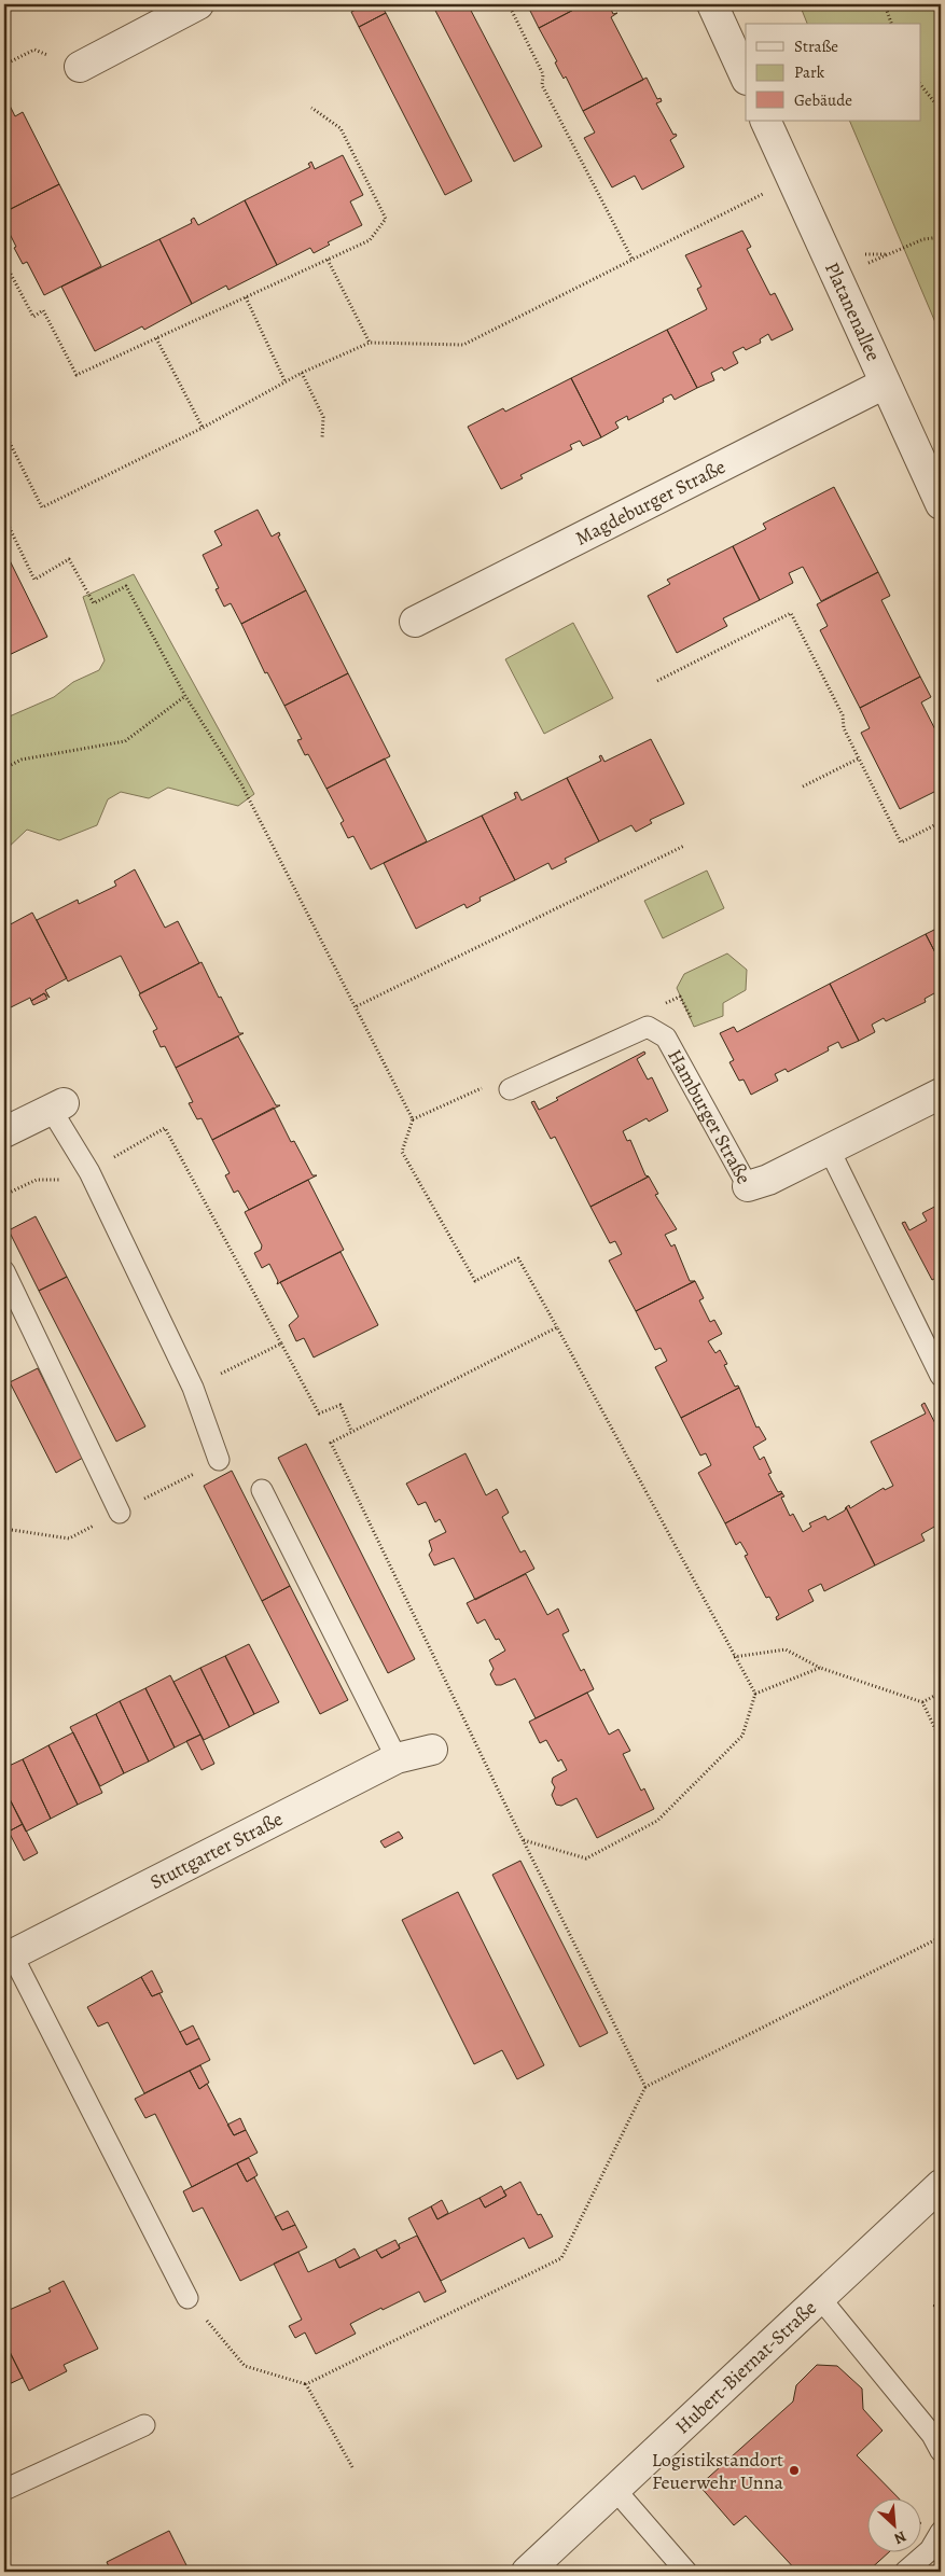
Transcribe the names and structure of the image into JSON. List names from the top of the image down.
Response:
{
  "streets": {
    "street": [
      "Platanenallee",
      "Magdeburger Straße",
      "Hamburger Straße",
      "Stuttgarter Straße",
      "Hubert-Biernat-Straße"
    ]
  },
  "crossings": [
    ["Platanenallee", "Magdeburger Straße"]
  ],
  "places": ["Logistikstandort Feuerwehr Unna"],
  "legend": ["Straße", "Park", "Gebäude"],
  "north": "bottom right"
}
